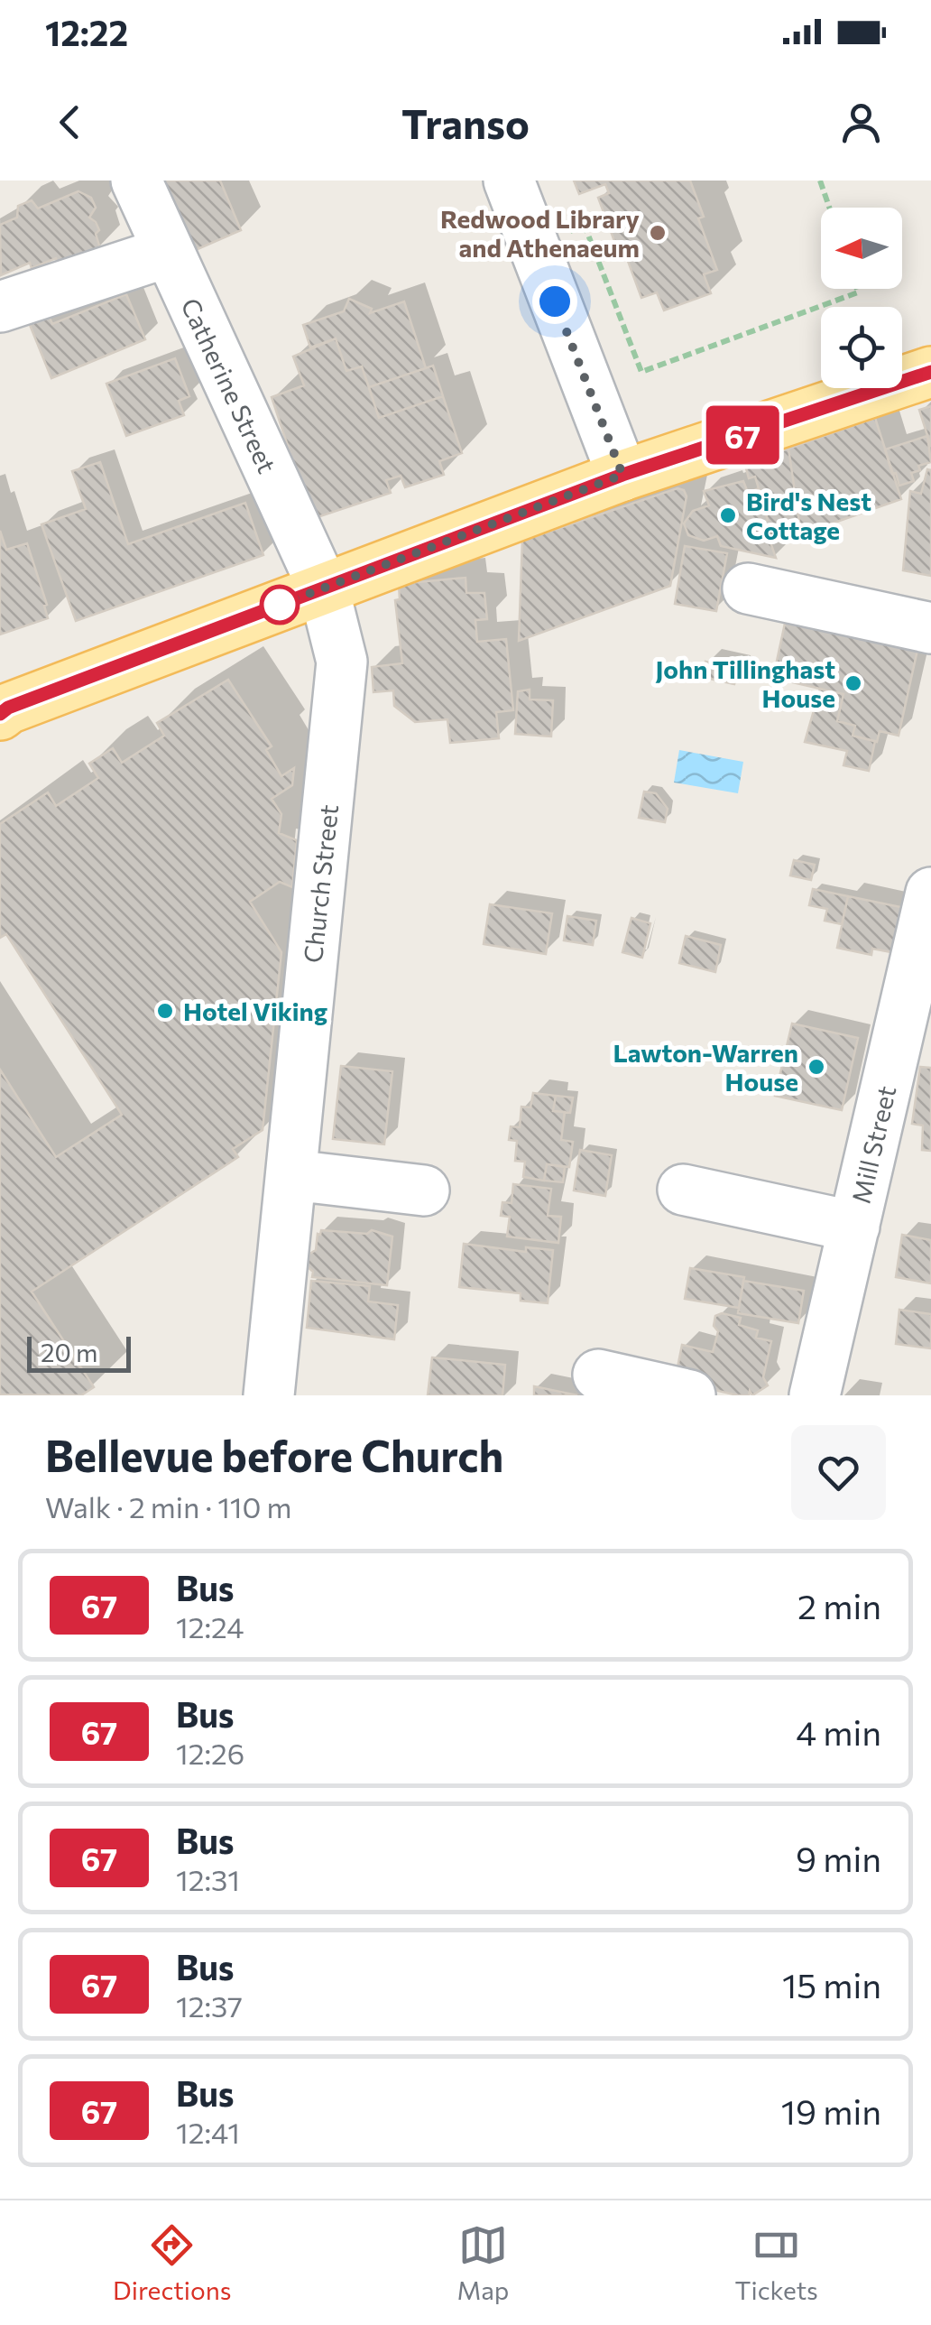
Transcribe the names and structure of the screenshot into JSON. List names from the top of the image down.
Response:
{
  "streets": {
    "street": ["Catherine Street", "Church Street", "Mill Street"]
  },
  "crossings": [
    ["Catherine Street", "Church Street"]
  ],
  "places": [
    "Redwood Library and Athenaeum",
    "Bird's Nest Cottage",
    "John Tillinghast House",
    "Hotel Viking",
    "Lawton-Warren House"
  ],
  "lines": ["bus line 67"],
  "scale_bar": "20 m",
  "north": "left",
  "page": {
    "status": "12:22",
    "header": "Transo",
    "on_map": "67",
    "scale": "20 m",
    "heading": ["Bellevue before Church", "Walk · 2 min · 110 m"],
    "list": [
      {
        "mark": "67",
        "name": "Bus",
        "note": "12:24",
        "value": "2 min"
      },
      {
        "mark": "67",
        "name": "Bus",
        "note": "12:26",
        "value": "4 min"
      },
      {
        "mark": "67",
        "name": "Bus",
        "note": "12:31",
        "value": "9 min"
      },
      {
        "mark": "67",
        "name": "Bus",
        "note": "12:37",
        "value": "15 min"
      },
      {
        "mark": "67",
        "name": "Bus",
        "note": "12:41",
        "value": "19 min"
      }
    ],
    "tabs": ["Directions", "Map", "Tickets"]
  }
}
